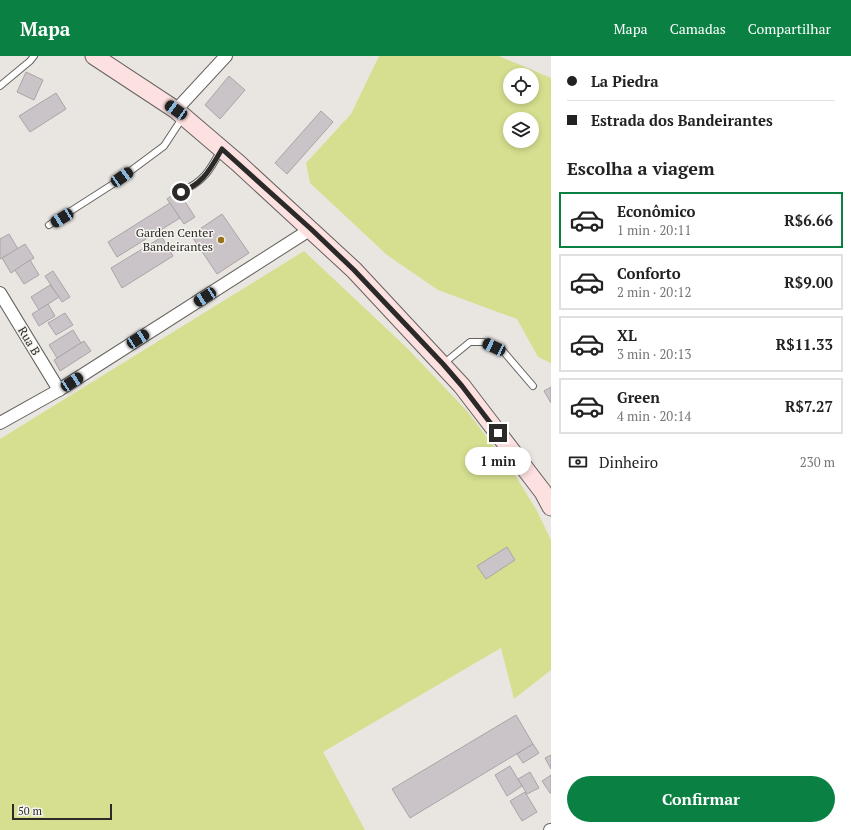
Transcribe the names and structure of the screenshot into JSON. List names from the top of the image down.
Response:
{
  "streets": {
    "street": ["Rua B"]
  },
  "places": ["Garden Center Bandeirantes"],
  "scale_bar": "50 m",
  "page": {
    "header": "Mapa",
    "nav": ["Mapa", "Camadas", "Compartilhar"],
    "banner": ["La Piedra", "Estrada dos Bandeirantes"],
    "heading": "Escolha a viagem",
    "list": [
      {
        "name": "Econômico",
        "note": "1 min · 20:11",
        "value": "R$6.66"
      },
      {
        "name": "Conforto",
        "note": "2 min · 20:12",
        "value": "R$9.00"
      },
      {
        "name": "XL",
        "note": "3 min · 20:13",
        "value": "R$11.33"
      },
      {
        "name": "Green",
        "note": "4 min · 20:14",
        "value": "R$7.27"
      }
    ],
    "pay": ["Dinheiro", "230 m"],
    "bubble": "1 min",
    "buttons": "Confirmar",
    "scale": "50 m"
  }
}
